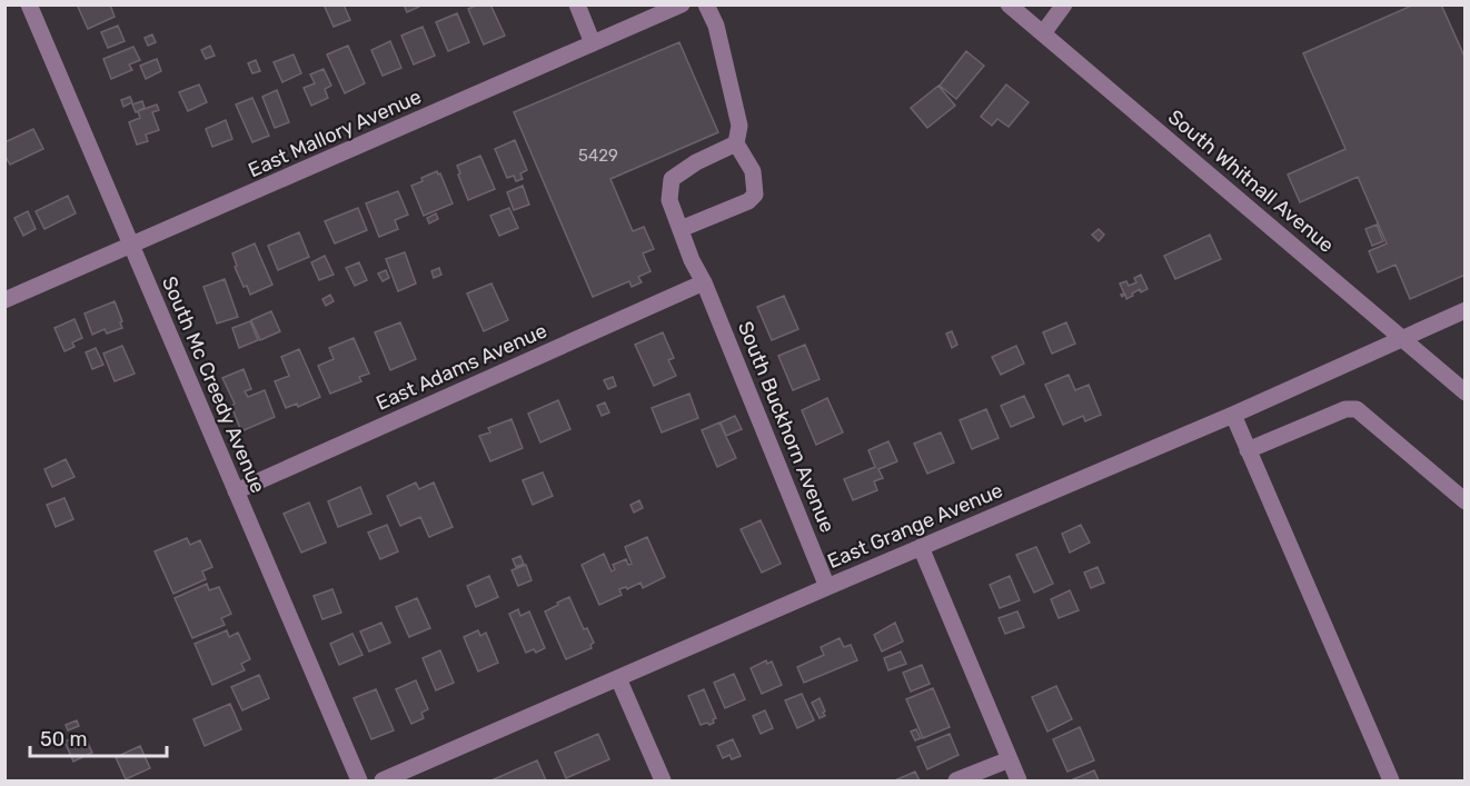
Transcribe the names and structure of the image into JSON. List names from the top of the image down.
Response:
{
  "streets": {
    "street": [
      "East Mallory Avenue",
      "South Whitnall Avenue",
      "East Adams Avenue",
      "South Mc Creedy Avenue",
      "South Buckhorn Avenue",
      "East Grange Avenue"
    ]
  },
  "crossings": [
    ["East Mallory Avenue", "South Mc Creedy Avenue"],
    ["South Whitnall Avenue", "East Grange Avenue"],
    ["East Adams Avenue", "South Mc Creedy Avenue"],
    ["East Adams Avenue", "South Buckhorn Avenue"],
    ["South Buckhorn Avenue", "East Grange Avenue"]
  ],
  "house_numbers": ["5429"],
  "scale_bar": "50 m"
}
